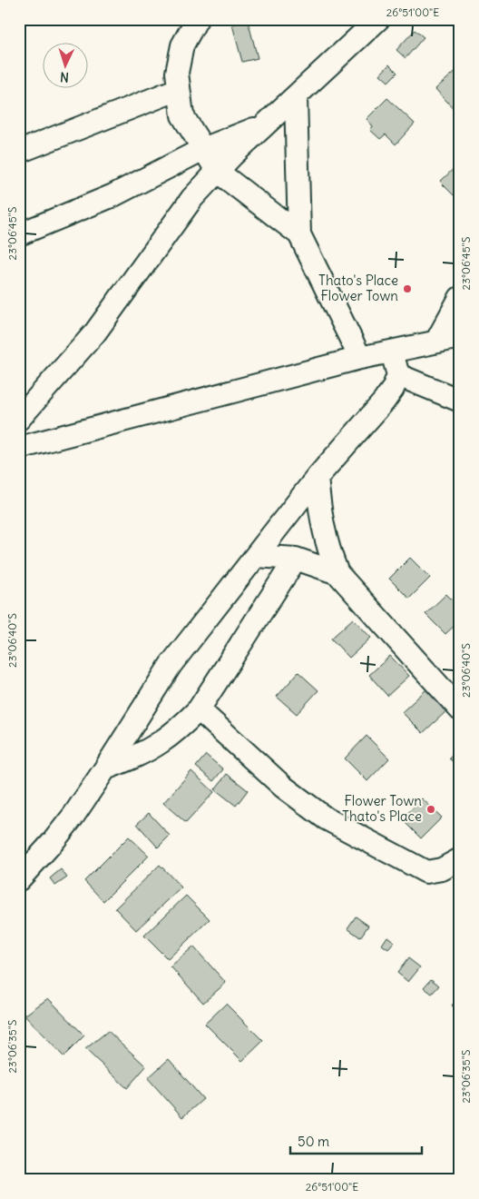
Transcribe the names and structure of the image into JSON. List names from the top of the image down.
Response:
{
  "places": ["Thato's Place Flower Town", "Flower Town Thato's Place"],
  "scale_bar": "50 m",
  "north": "bottom",
  "coordinates": [
    "26°51'00\"E",
    "23°06'45\"S",
    "23°06'40\"S",
    "23°06'35\"S"
  ]
}
